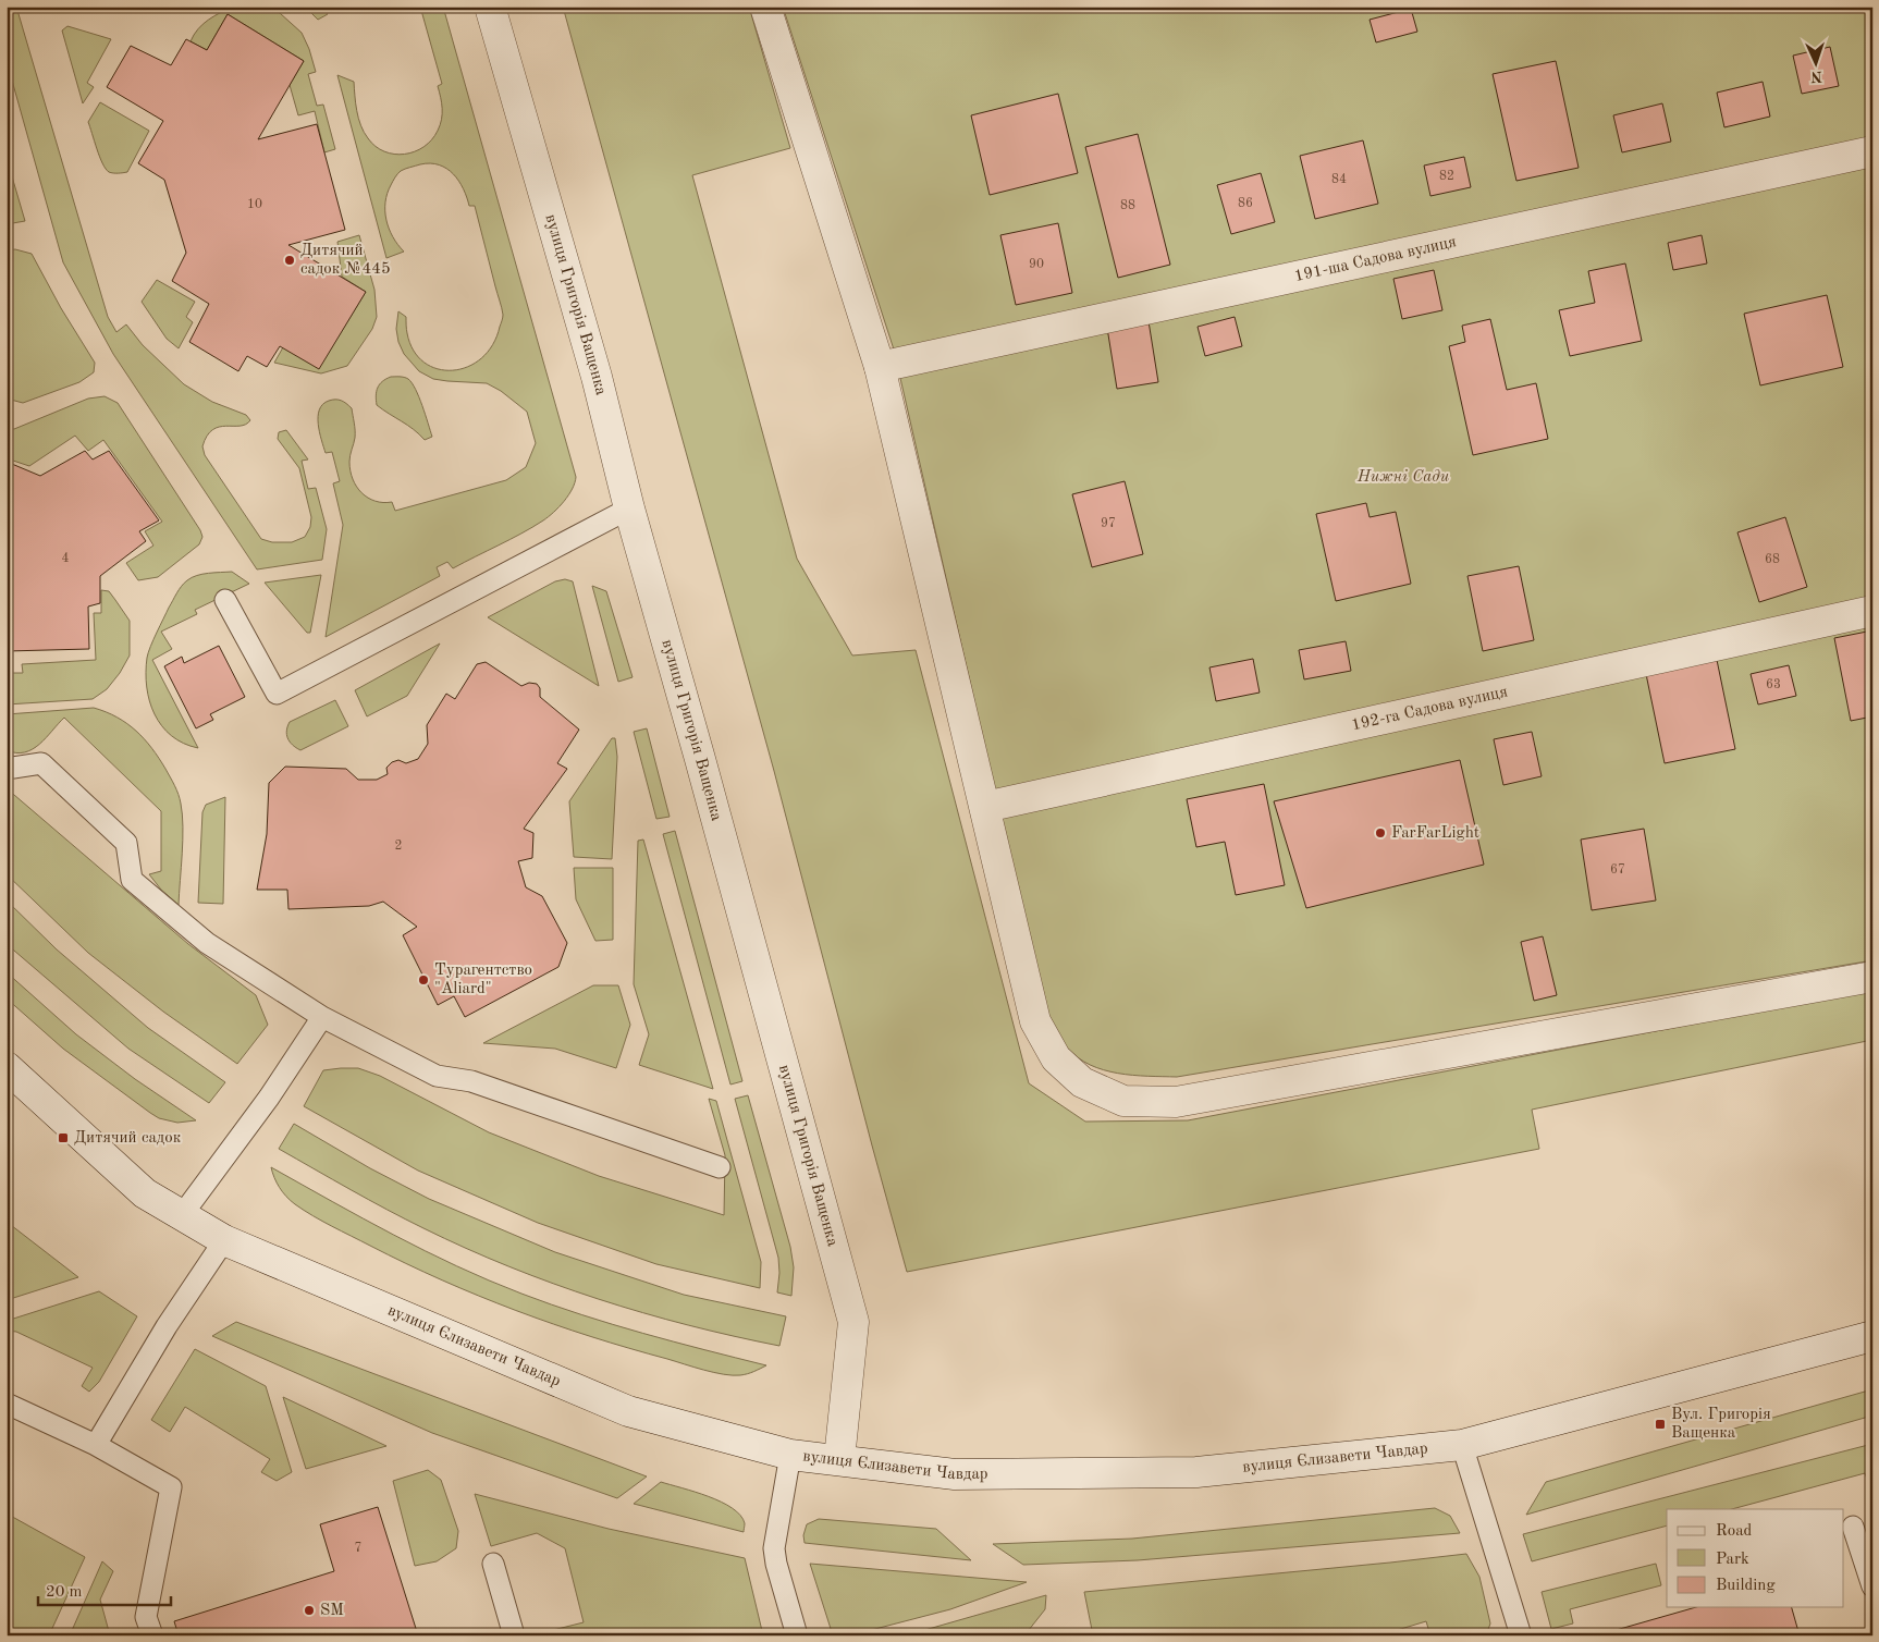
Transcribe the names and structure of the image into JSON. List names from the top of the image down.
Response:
{
  "streets": {
    "street": [
      "191-ша Садова вулиця",
      "вулиця Григорія Ващенка",
      "192-га Садова вулиця",
      "вулиця Єлизавети Чавдар"
    ]
  },
  "crossings": [
    ["вулиця Григорія Ващенка", "вулиця Єлизавети Чавдар"]
  ],
  "parks": ["Нижні Сади"],
  "places": {
    "other": [
      "Дитячий садок №445",
      "FarFarLight",
      "Турагентство \"Aliard\"",
      "SM"
    ],
    "transit": ["Дитячий садок", "Вул. Григорія Ващенка"]
  },
  "house_numbers": [
    "82",
    "84",
    "86",
    "10",
    "88",
    "90",
    "97",
    "4",
    "68",
    "63",
    "2",
    "67",
    "7"
  ],
  "legend": ["Road", "Park", "Building"],
  "scale_bar": "20 m",
  "north": "bottom"
}
